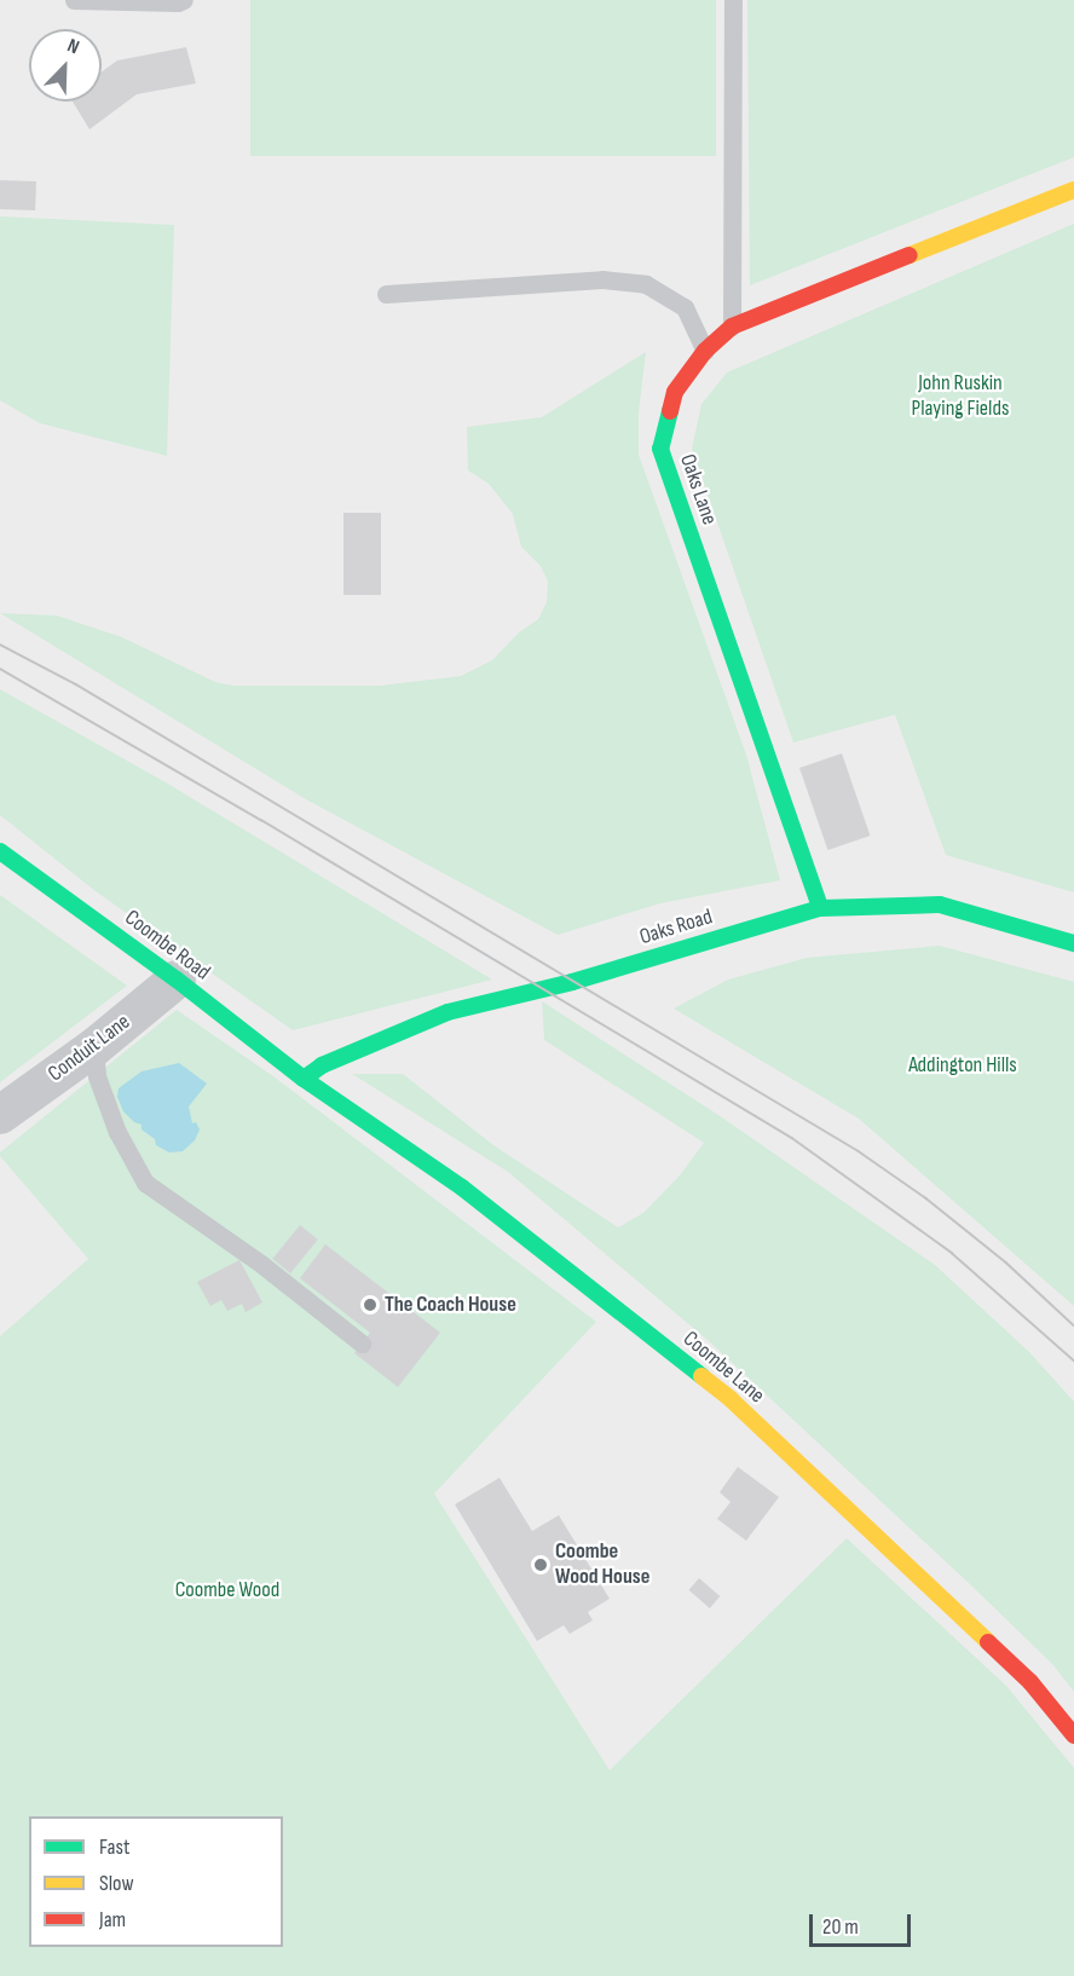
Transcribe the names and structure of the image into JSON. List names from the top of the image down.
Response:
{
  "streets": {
    "street": [
      "Oaks Lane",
      "Oaks Road",
      "Coombe Road",
      "Conduit Lane",
      "Coombe Lane"
    ]
  },
  "crossings": [
    ["Oaks Lane", "Oaks Road"],
    ["Oaks Road", "Coombe Road"],
    ["Oaks Road", "Coombe Lane"],
    ["Coombe Road", "Conduit Lane"],
    ["Coombe Road", "Coombe Lane"]
  ],
  "parks": ["John Ruskin Playing Fields", "Addington Hills", "Coombe Wood"],
  "places": ["The Coach House", "Coombe Wood House"],
  "legend": ["Fast", "Slow", "Jam"],
  "scale_bar": "20 m",
  "north": "top right"
}
